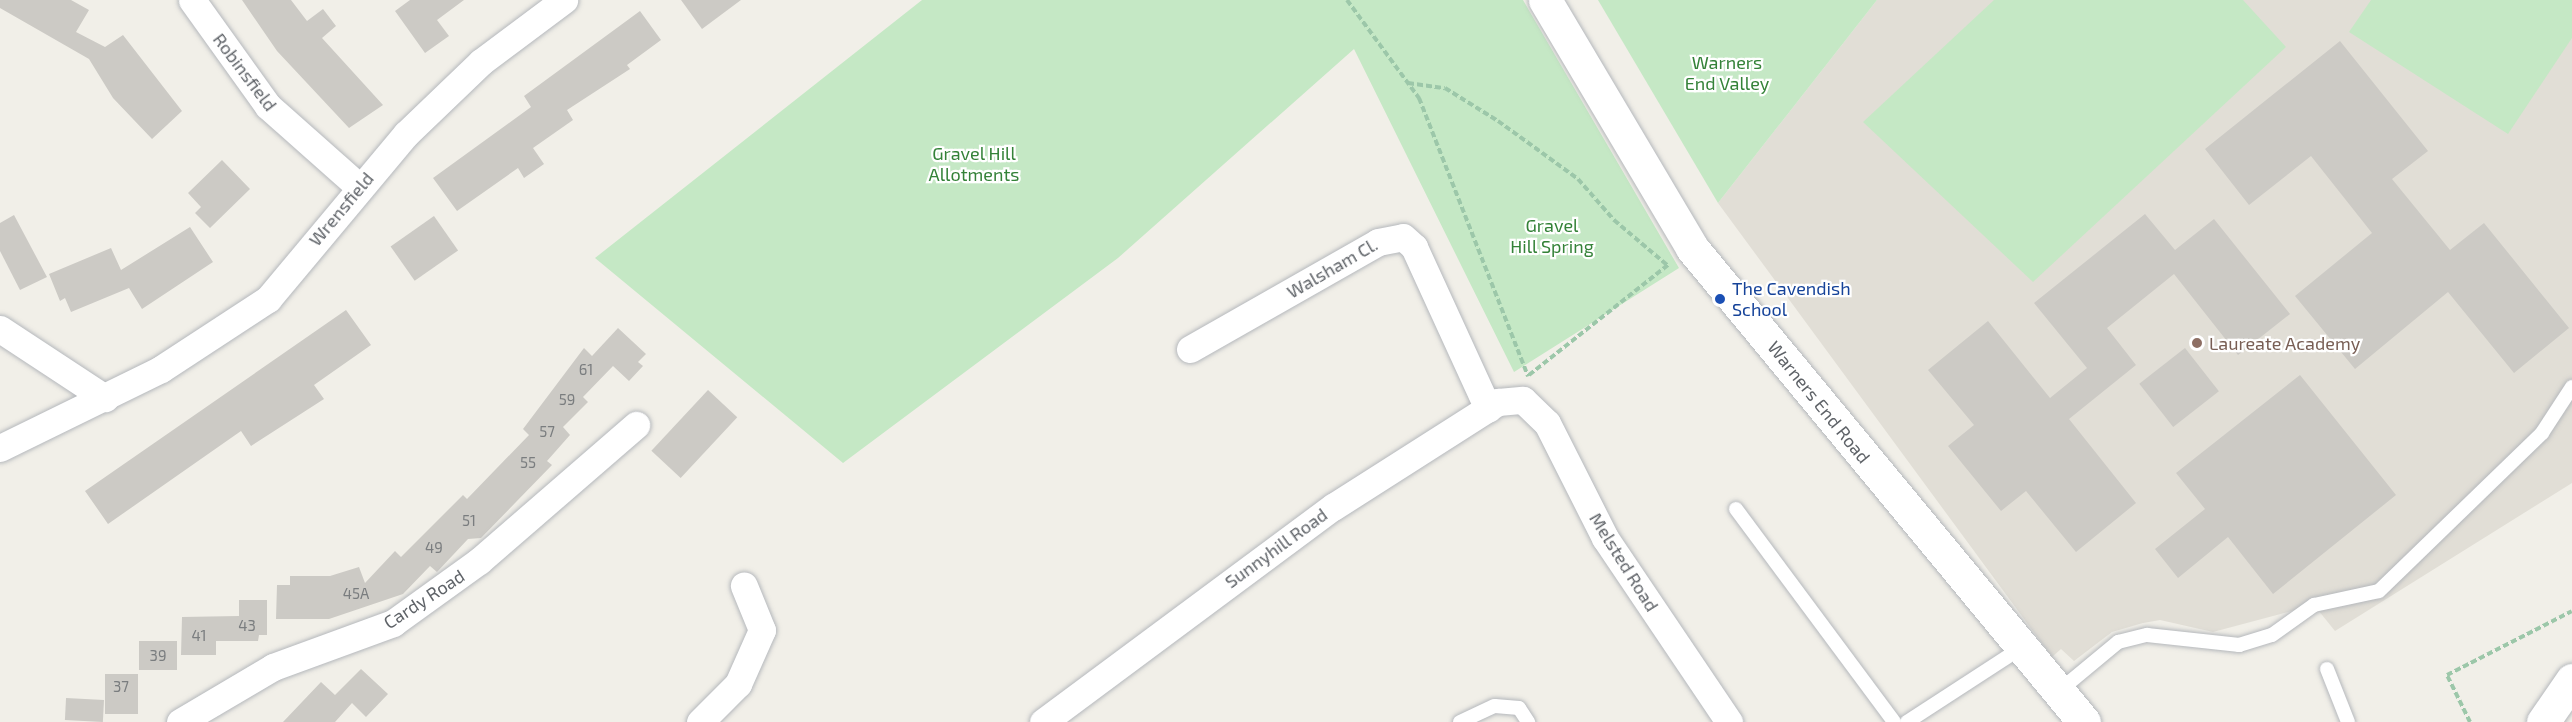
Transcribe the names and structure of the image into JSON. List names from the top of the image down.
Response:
{
  "streets": {
    "street": [
      "Robinsfield",
      "Wrensfield",
      "Walsham Cl.",
      "Warners End Road",
      "Sunnyhill Road",
      "Melsted Road",
      "Cardy Road"
    ]
  },
  "crossings": [
    ["Robinsfield", "Wrensfield"],
    ["Walsham Cl.", "Sunnyhill Road"],
    ["Sunnyhill Road", "Melsted Road"]
  ],
  "parks": ["Warners End Valley", "Gravel Hill Allotments", "Gravel Hill Spring"],
  "places": ["The Cavendish School", "Laureate Academy"],
  "house_numbers": [
    "61",
    "59",
    "57",
    "55",
    "51",
    "49",
    "45A",
    "43",
    "41",
    "39",
    "37"
  ]
}
